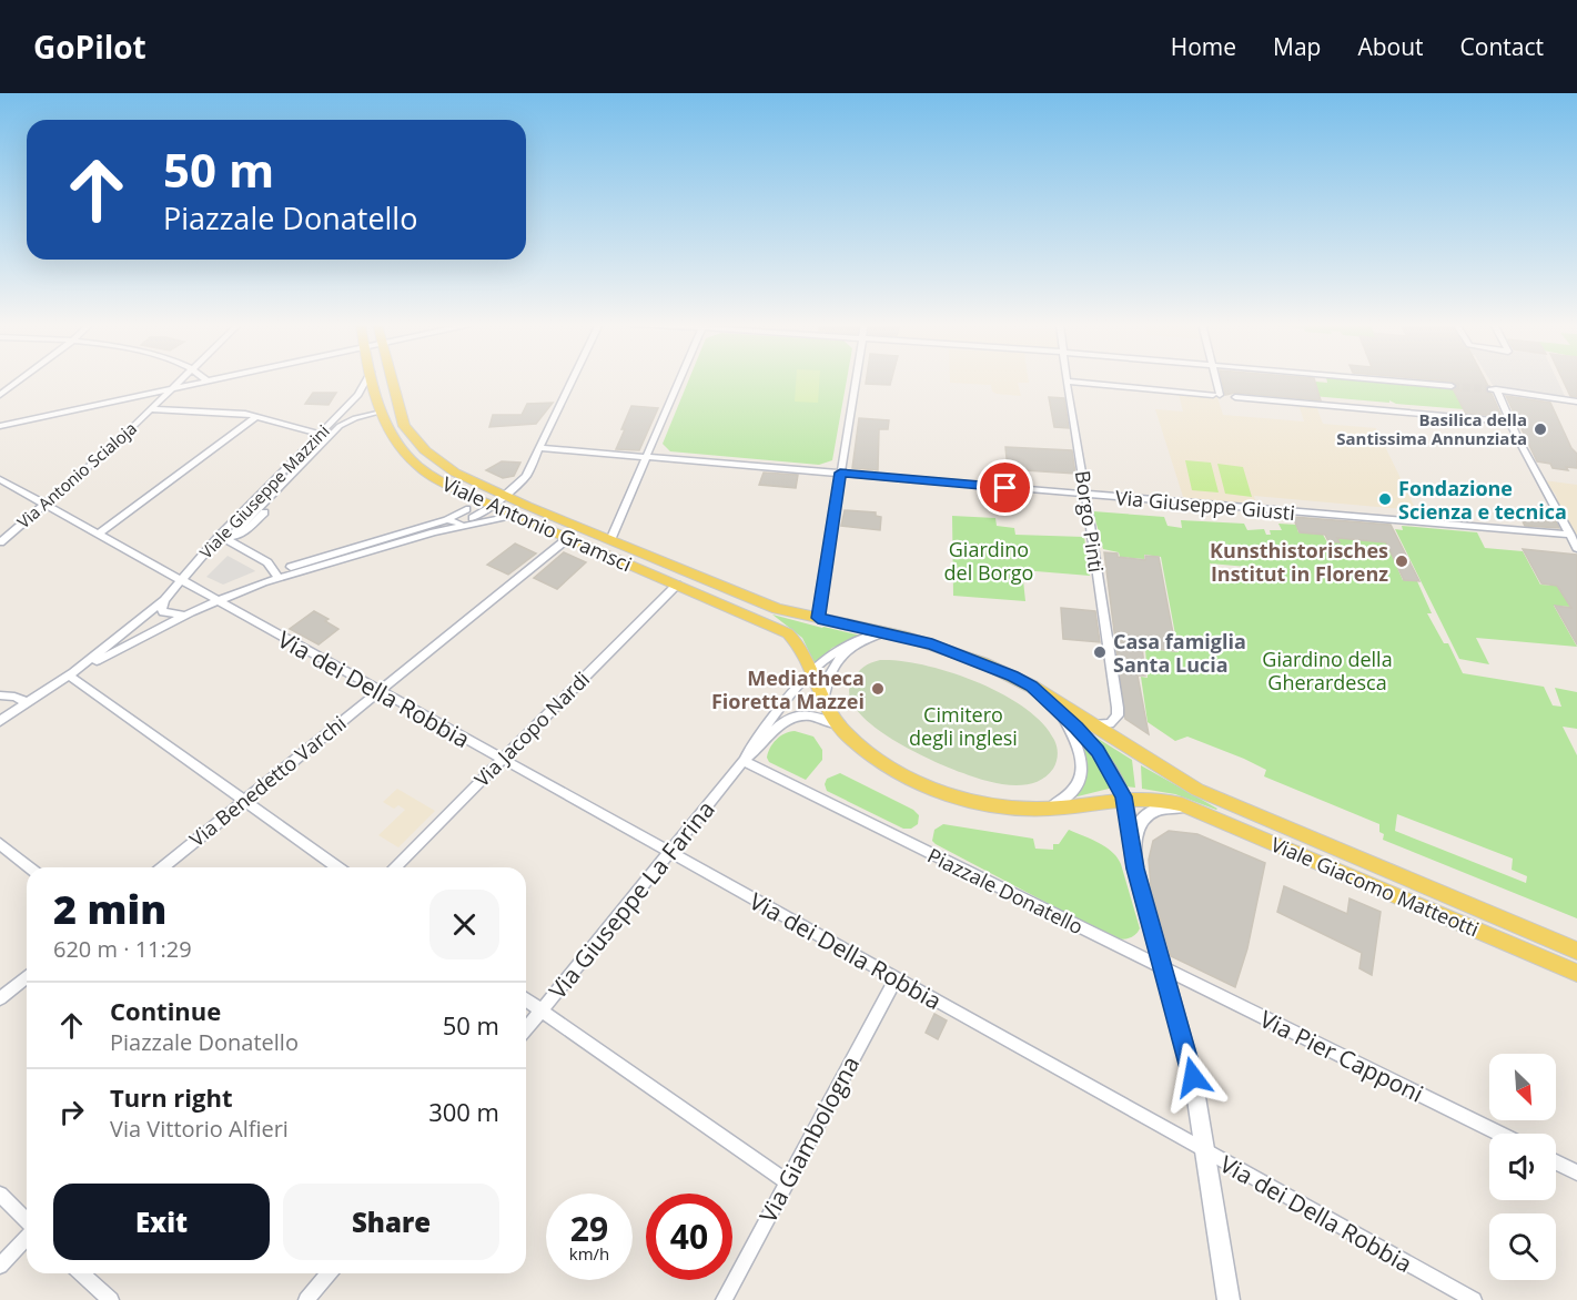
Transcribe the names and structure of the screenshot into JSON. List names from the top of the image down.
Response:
{
  "streets": {
    "main road": ["Viale Antonio Gramsci", "Viale Giacomo Matteotti"],
    "street": [
      "Via Antonio Scialoja",
      "Viale Giuseppe Mazzini",
      "Via Giuseppe Giusti",
      "Borgo Pinti",
      "Via dei Della Robbia",
      "Via Jacopo Nardi",
      "Via Benedetto Varchi",
      "Piazzale Donatello",
      "Via Giuseppe La Farina",
      "Via Pier Capponi",
      "Via Giambologna"
    ]
  },
  "crossings": [
    ["Viale Giuseppe Mazzini", "Viale Antonio Gramsci"],
    ["Viale Giuseppe Mazzini", "Via dei Della Robbia"],
    ["Via Giuseppe Giusti", "Borgo Pinti"],
    ["Borgo Pinti", "Viale Giacomo Matteotti"],
    ["Viale Antonio Gramsci", "Via Jacopo Nardi"],
    ["Viale Antonio Gramsci", "Via Benedetto Varchi"],
    ["Via dei Della Robbia", "Via Jacopo Nardi"],
    ["Via dei Della Robbia", "Via Benedetto Varchi"],
    ["Via dei Della Robbia", "Via Giuseppe La Farina"],
    ["Via dei Della Robbia", "Via Giambologna"],
    ["Piazzale Donatello", "Via Giuseppe La Farina"],
    ["Piazzale Donatello", "Via Pier Capponi"]
  ],
  "parks": ["Giardino del Borgo", "Giardino della Gherardesca", "Cimitero degli inglesi"],
  "places": [
    "Basilica della Santissima Annunziata",
    "Fondazione Scienza e tecnica",
    "Kunsthistorisches Institut in Florenz",
    "Casa famiglia Santa Lucia",
    "Mediatheca Fioretta Mazzei"
  ],
  "north": "bottom right",
  "page": {
    "header": "GoPilot",
    "nav": [
      "Home",
      "Map",
      "About",
      "Contact"
    ],
    "turn": ["50 m", "Piazzale Donatello"],
    "heading": ["2 min", "620 m · 11:29"],
    "list": [
      {
        "name": "Continue",
        "note": "Piazzale Donatello",
        "value": "50 m"
      },
      {
        "name": "Turn right",
        "note": "Via Vittorio Alfieri",
        "value": "300 m"
      }
    ],
    "buttons": ["Exit", "Share"],
    "speed": "29 km/h",
    "limit": "40"
  }
}
